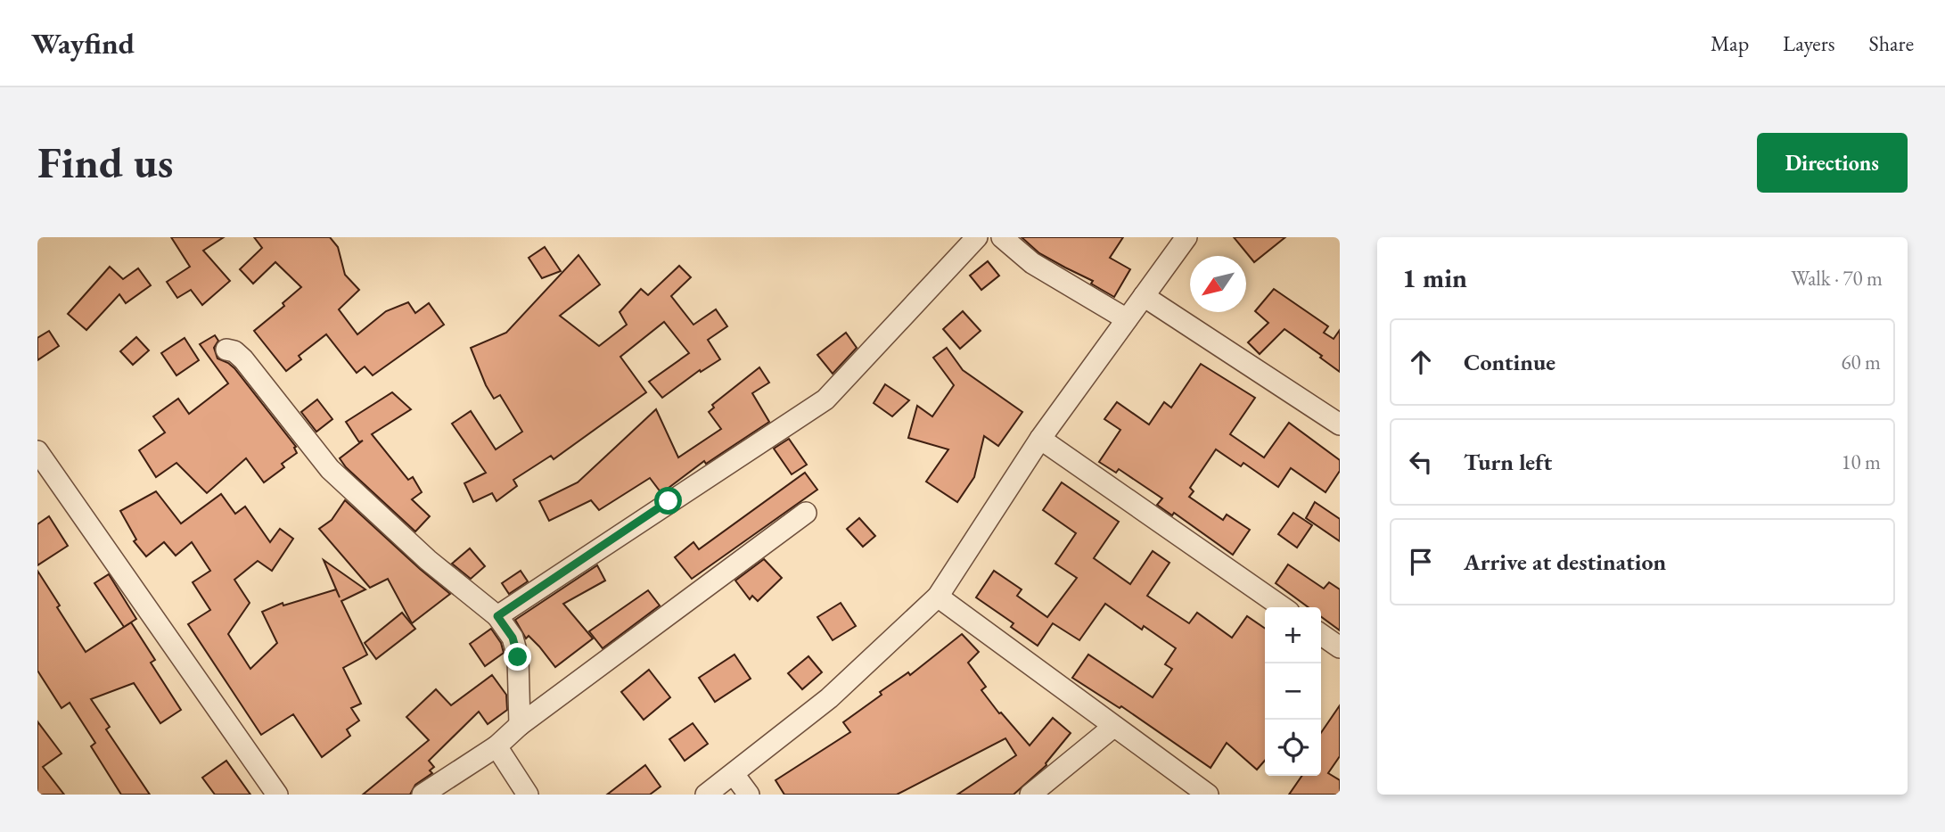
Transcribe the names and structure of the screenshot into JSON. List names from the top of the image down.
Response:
{
  "north": "bottom left",
  "page": {
    "header": "Wayfind",
    "nav": ["Map", "Layers", "Share"],
    "buttons": "Directions",
    "title": "Find us",
    "heading": ["1 min", "Walk · 70 m"],
    "list": [
      ["Continue", "60 m"],
      ["Turn left", "10 m"],
      "Arrive at destination"
    ],
    "map_buttons": ["+", "−"]
  }
}
